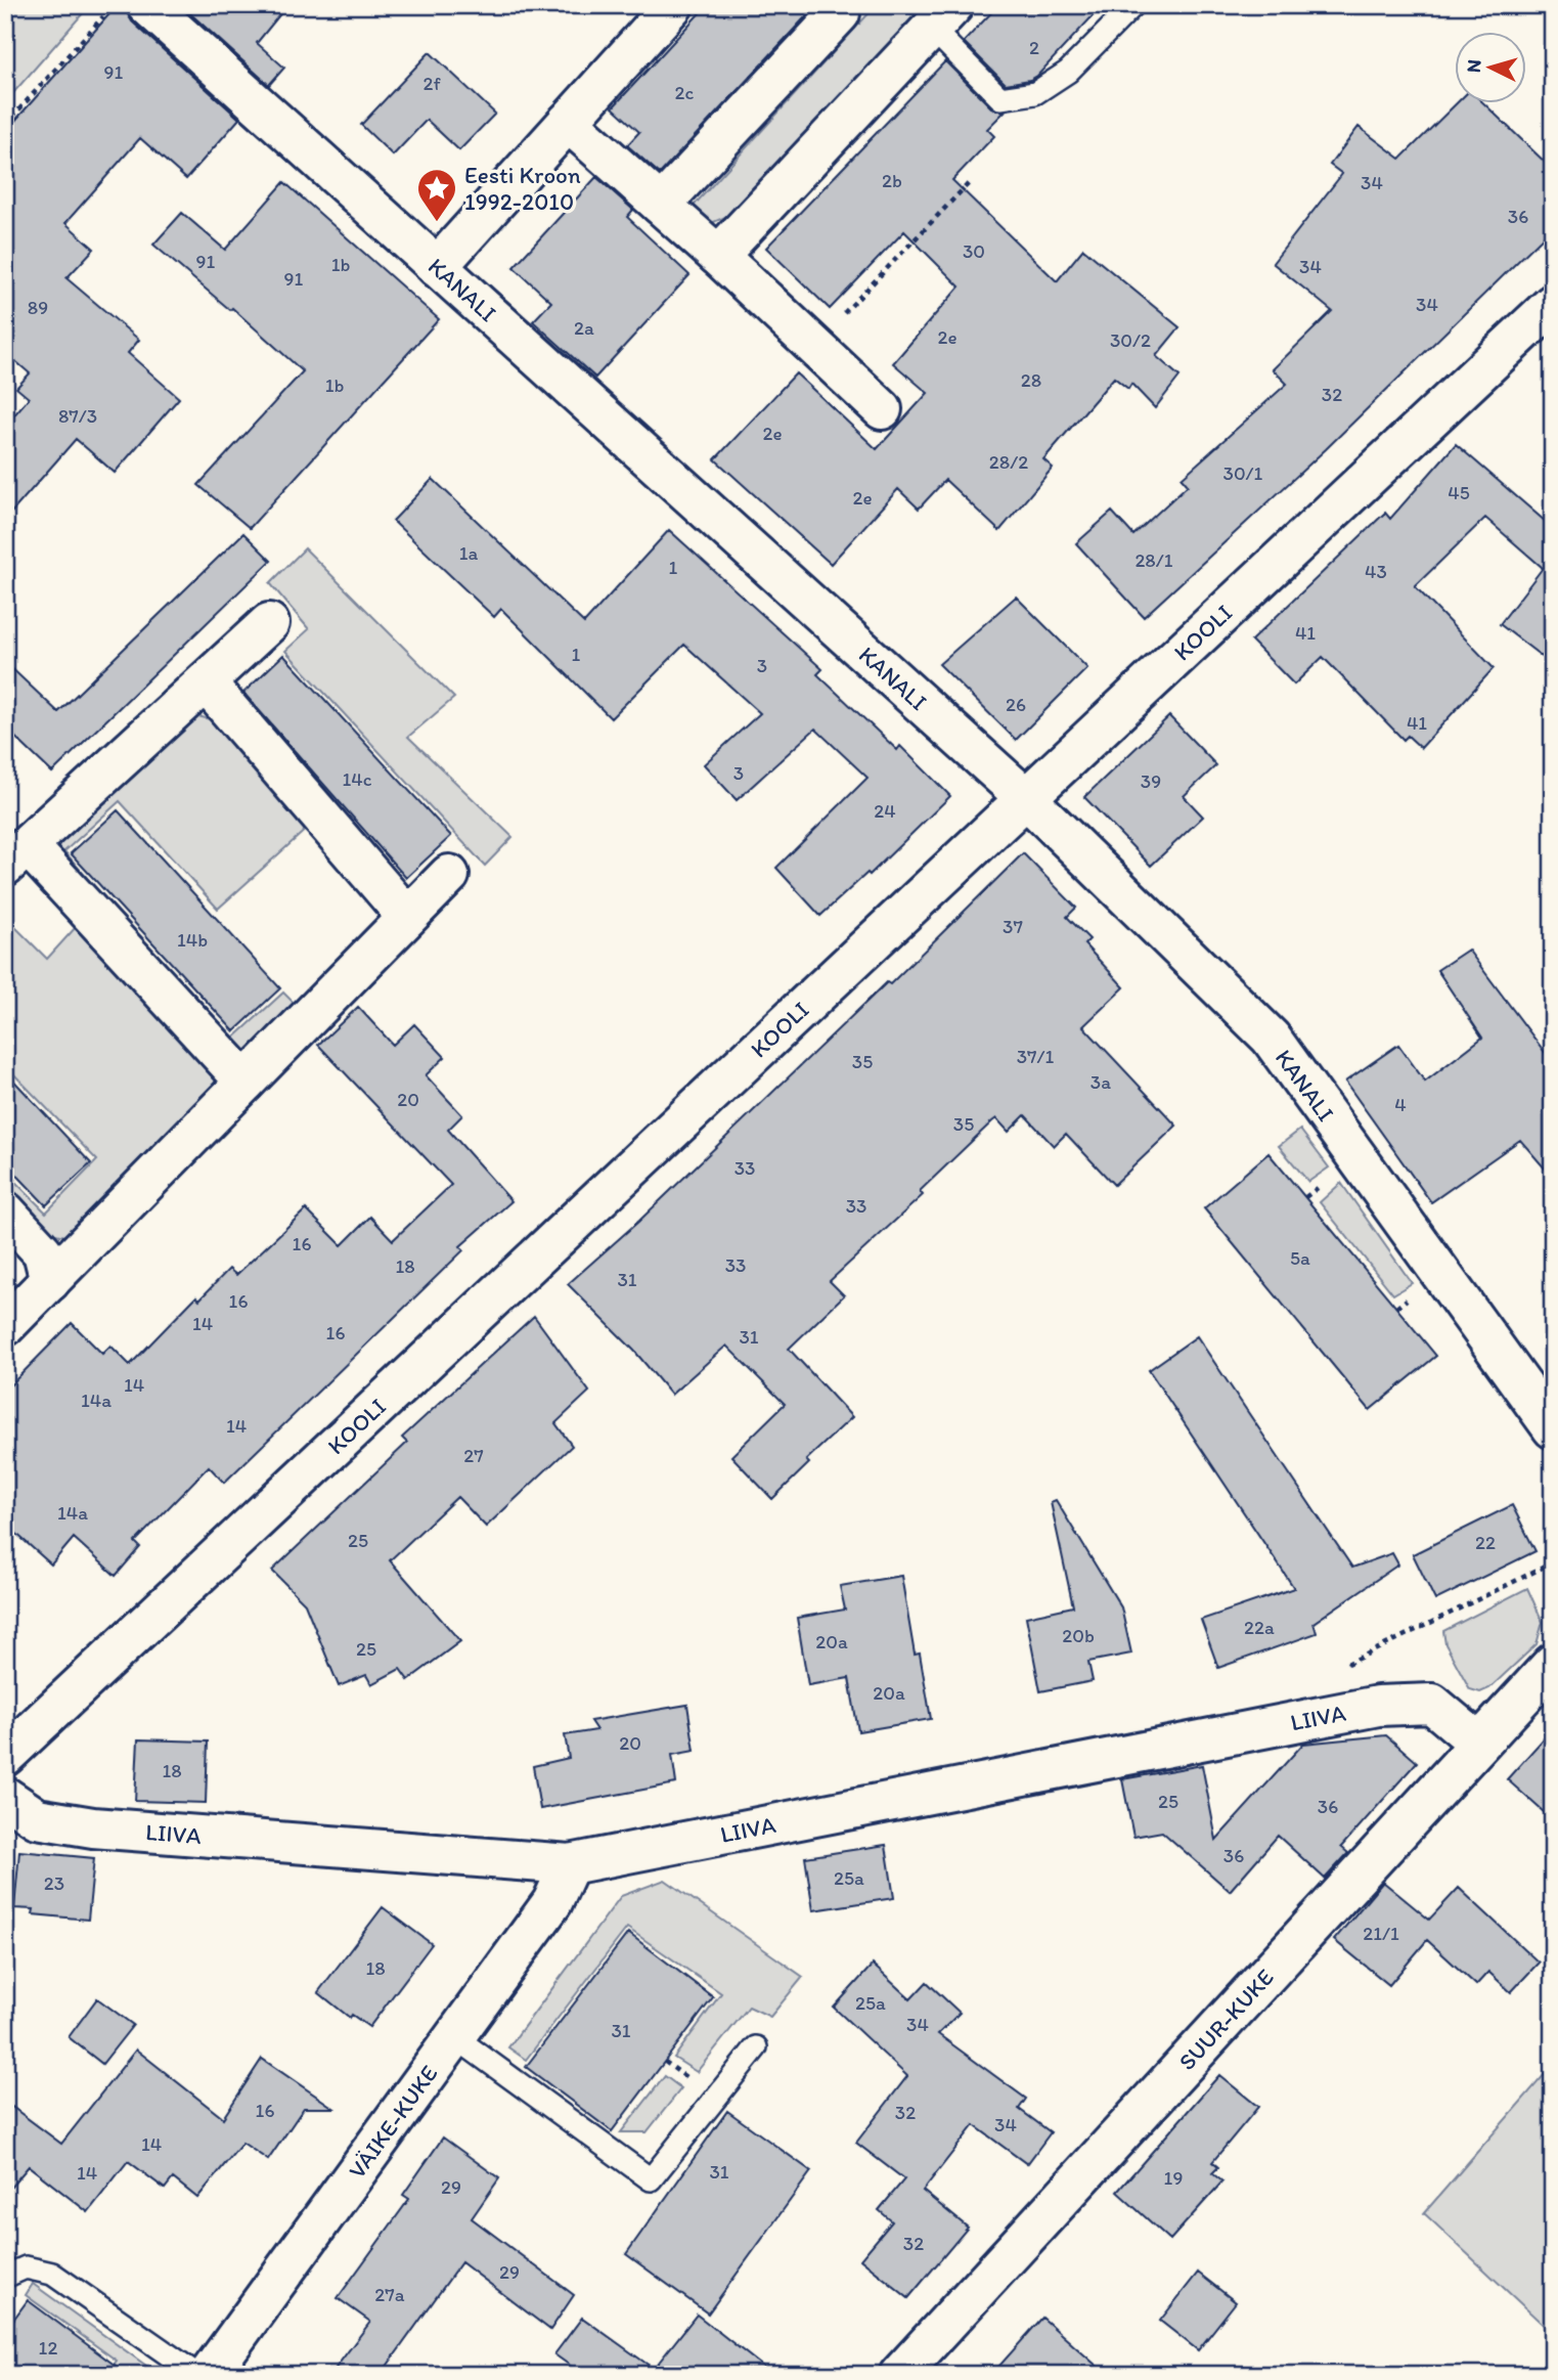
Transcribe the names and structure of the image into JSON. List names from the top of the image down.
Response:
{
  "streets": {
    "street": [
      "KANALI",
      "KOOLI",
      "LIIVA",
      "SUUR-KUKE",
      "VÄIKE-KUKE"
    ]
  },
  "crossings": [
    ["KANALI", "KOOLI"],
    ["LIIVA", "SUUR-KUKE"],
    ["LIIVA", "VÄIKE-KUKE"]
  ],
  "places": {
    "place": ["Eesti Kroon 1992-2010"]
  },
  "house_numbers": [
    "2",
    "91",
    "2f",
    "2c",
    "2b",
    "34",
    "36",
    "30",
    "91",
    "1b",
    "34",
    "91",
    "34",
    "89",
    "2a",
    "2e",
    "30/2",
    "28",
    "1b",
    "32",
    "87/3",
    "2e",
    "28/2",
    "30/1",
    "45",
    "2e",
    "1a",
    "28/1",
    "1",
    "43",
    "41",
    "1",
    "3",
    "26",
    "41",
    "3",
    "14c",
    "39",
    "24",
    "37",
    "14b",
    "37/1",
    "35",
    "3a",
    "20",
    "4",
    "35",
    "33",
    "33",
    "16",
    "5a",
    "33",
    "18",
    "31",
    "16",
    "14",
    "16",
    "31",
    "14",
    "14a",
    "14",
    "27",
    "14a",
    "25",
    "22",
    "22a",
    "20b",
    "20a",
    "25",
    "20a",
    "20",
    "18",
    "25",
    "36",
    "36",
    "25a",
    "23",
    "21/1",
    "18",
    "25a",
    "34",
    "31",
    "16",
    "32",
    "34",
    "14",
    "31",
    "14",
    "19",
    "29",
    "32",
    "29",
    "27a",
    "12"
  ],
  "north": "left"
}
